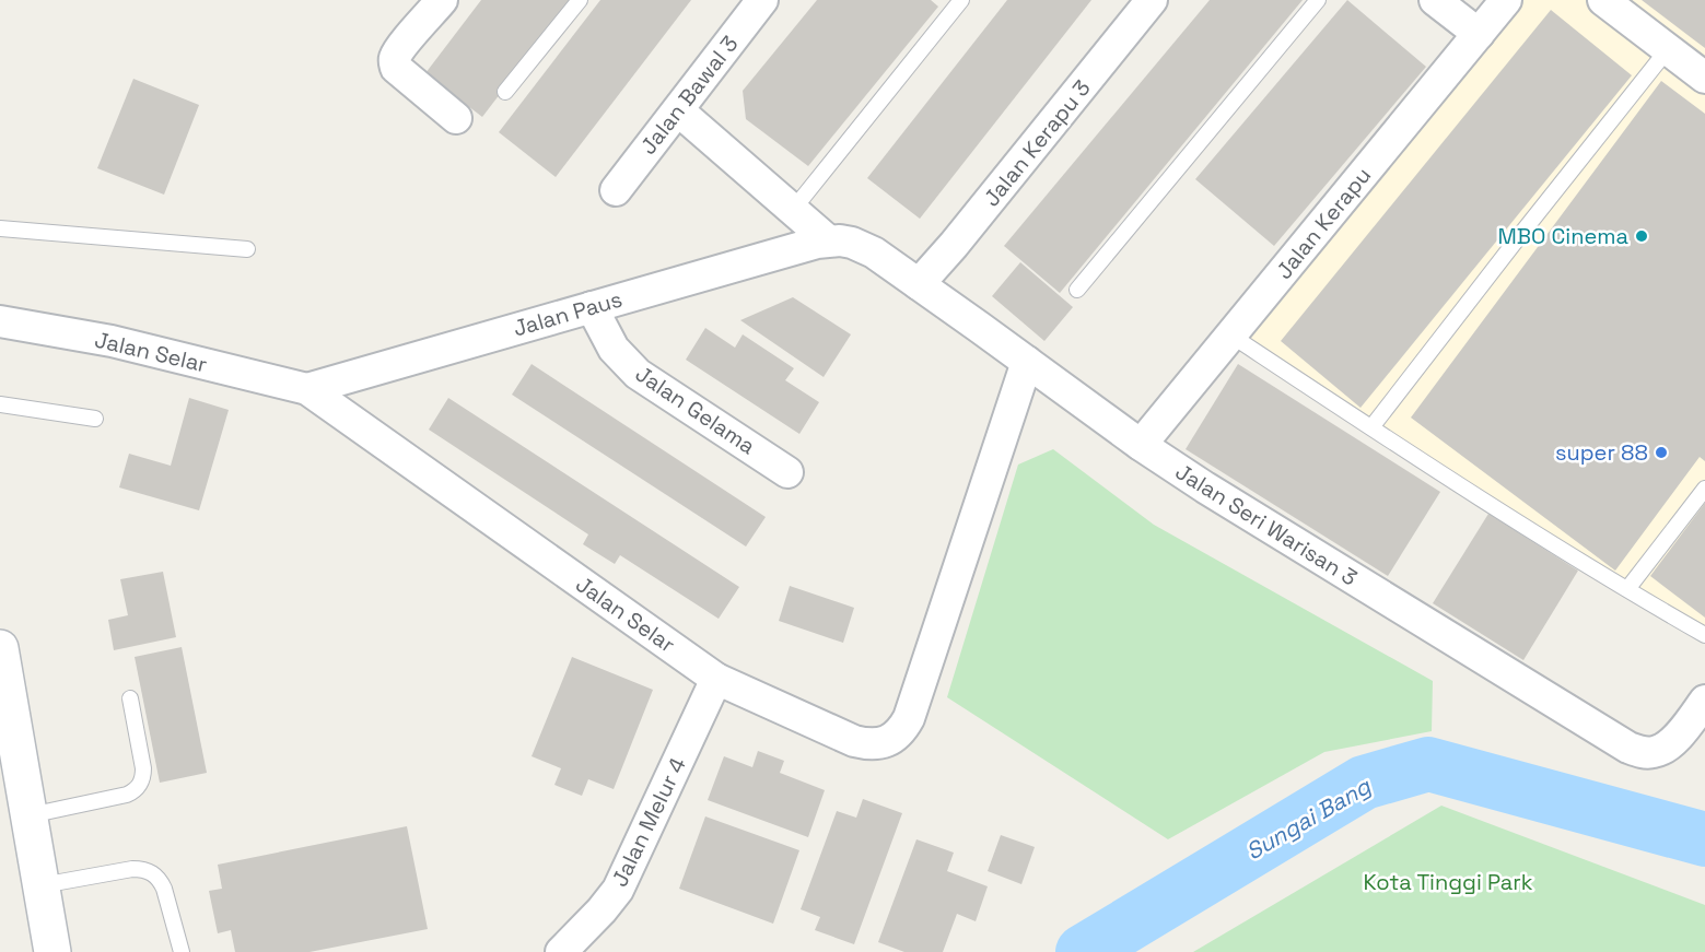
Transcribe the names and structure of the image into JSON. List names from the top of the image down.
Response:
{
  "streets": {
    "street": [
      "Jalan Bawal 3",
      "Jalan Kerapu 3",
      "Jalan Kerapu",
      "Jalan Paus",
      "Jalan Selar",
      "Jalan Gelama",
      "Jalan Seri Warisan 3",
      "Jalan Melur 4"
    ]
  },
  "crossings": [
    ["Jalan Kerapu 3", "Jalan Seri Warisan 3"],
    ["Jalan Kerapu", "Jalan Seri Warisan 3"],
    ["Jalan Paus", "Jalan Selar"],
    ["Jalan Paus", "Jalan Gelama"],
    ["Jalan Paus", "Jalan Seri Warisan 3"],
    ["Jalan Selar", "Jalan Seri Warisan 3"],
    ["Jalan Selar", "Jalan Melur 4"]
  ],
  "water": ["Sungai Bang"],
  "parks": ["Kota Tinggi Park"],
  "places": ["MBO Cinema", "super 88"]
}
